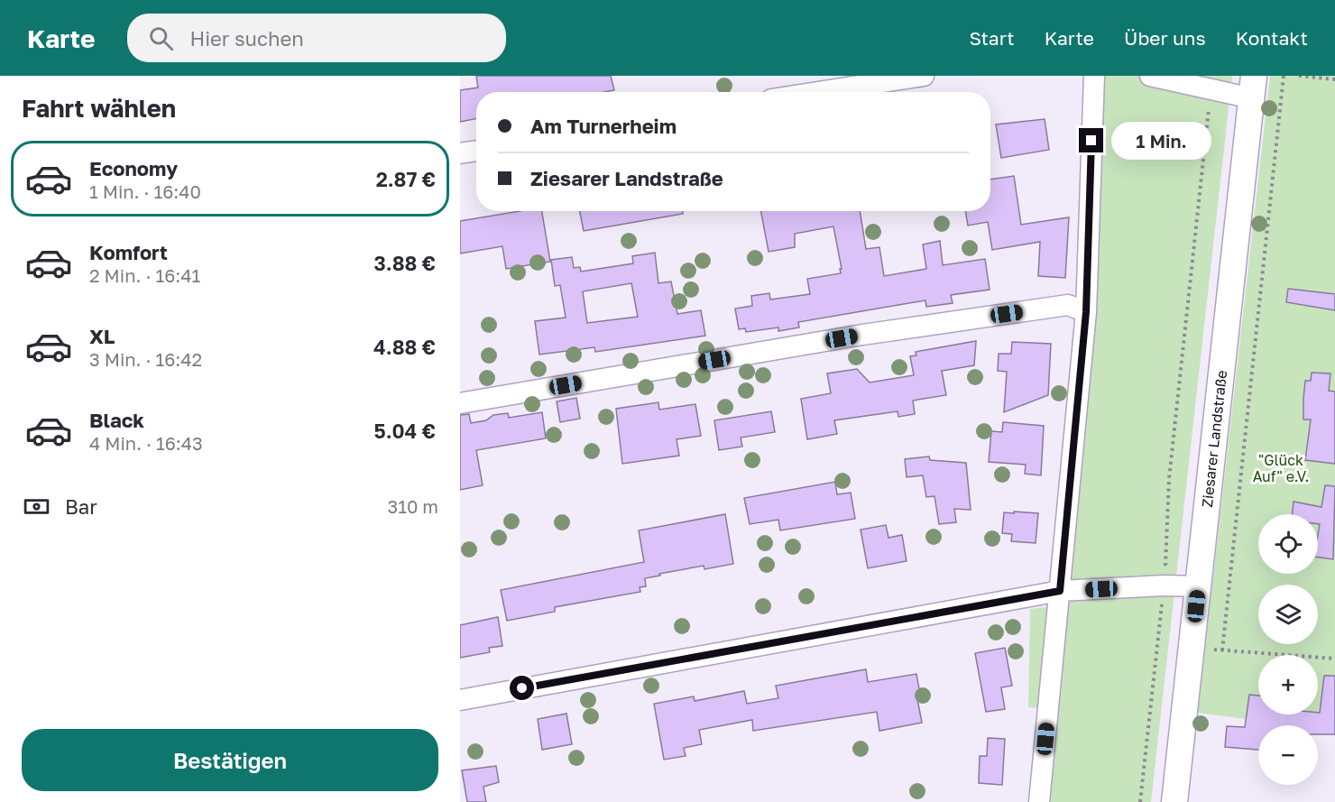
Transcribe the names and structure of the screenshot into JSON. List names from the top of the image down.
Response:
{
  "streets": {
    "main road": ["Ziesarer Landstraße"]
  },
  "parks": ["\"Glück Auf\" e.V."],
  "page": {
    "header": "Karte",
    "search": "Hier suchen",
    "nav": [
      "Start",
      "Karte",
      "Über uns",
      "Kontakt"
    ],
    "heading": "Fahrt wählen",
    "banner": ["Am Turnerheim", "Ziesarer Landstraße"],
    "bubble": "1 Min.",
    "list": [
      {
        "name": "Economy",
        "note": "1 Min. · 16:40",
        "value": "2.87 €"
      },
      {
        "name": "Komfort",
        "note": "2 Min. · 16:41",
        "value": "3.88 €"
      },
      {
        "name": "XL",
        "note": "3 Min. · 16:42",
        "value": "4.88 €"
      },
      {
        "name": "Black",
        "note": "4 Min. · 16:43",
        "value": "5.04 €"
      }
    ],
    "pay": ["Bar", "310 m"],
    "map_buttons": ["+", "−"],
    "buttons": "Bestätigen"
  }
}
